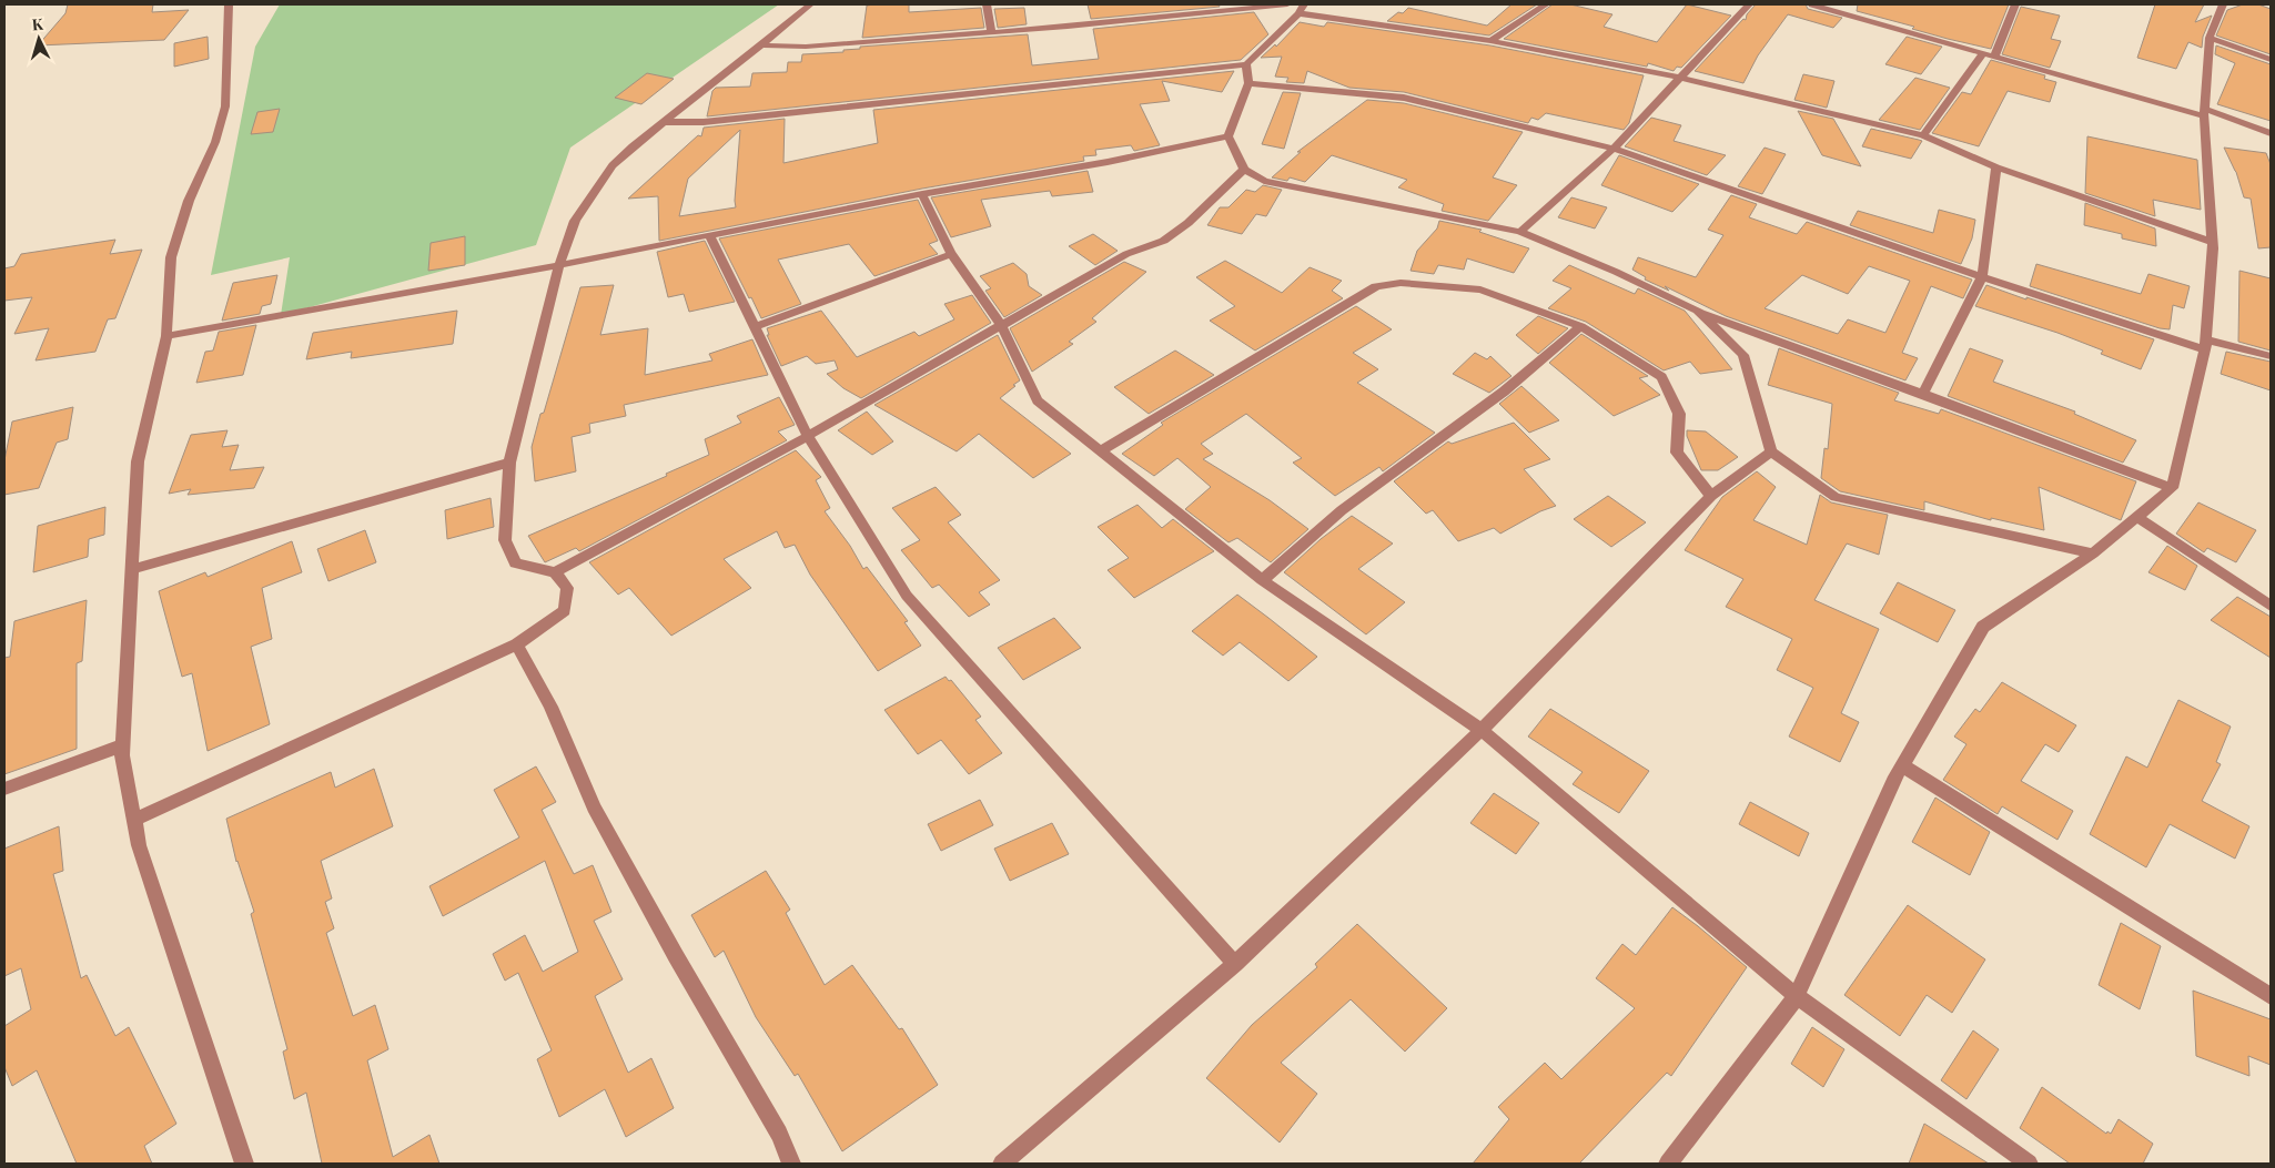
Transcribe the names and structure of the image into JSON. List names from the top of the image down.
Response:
{
  "north": "top"
}
